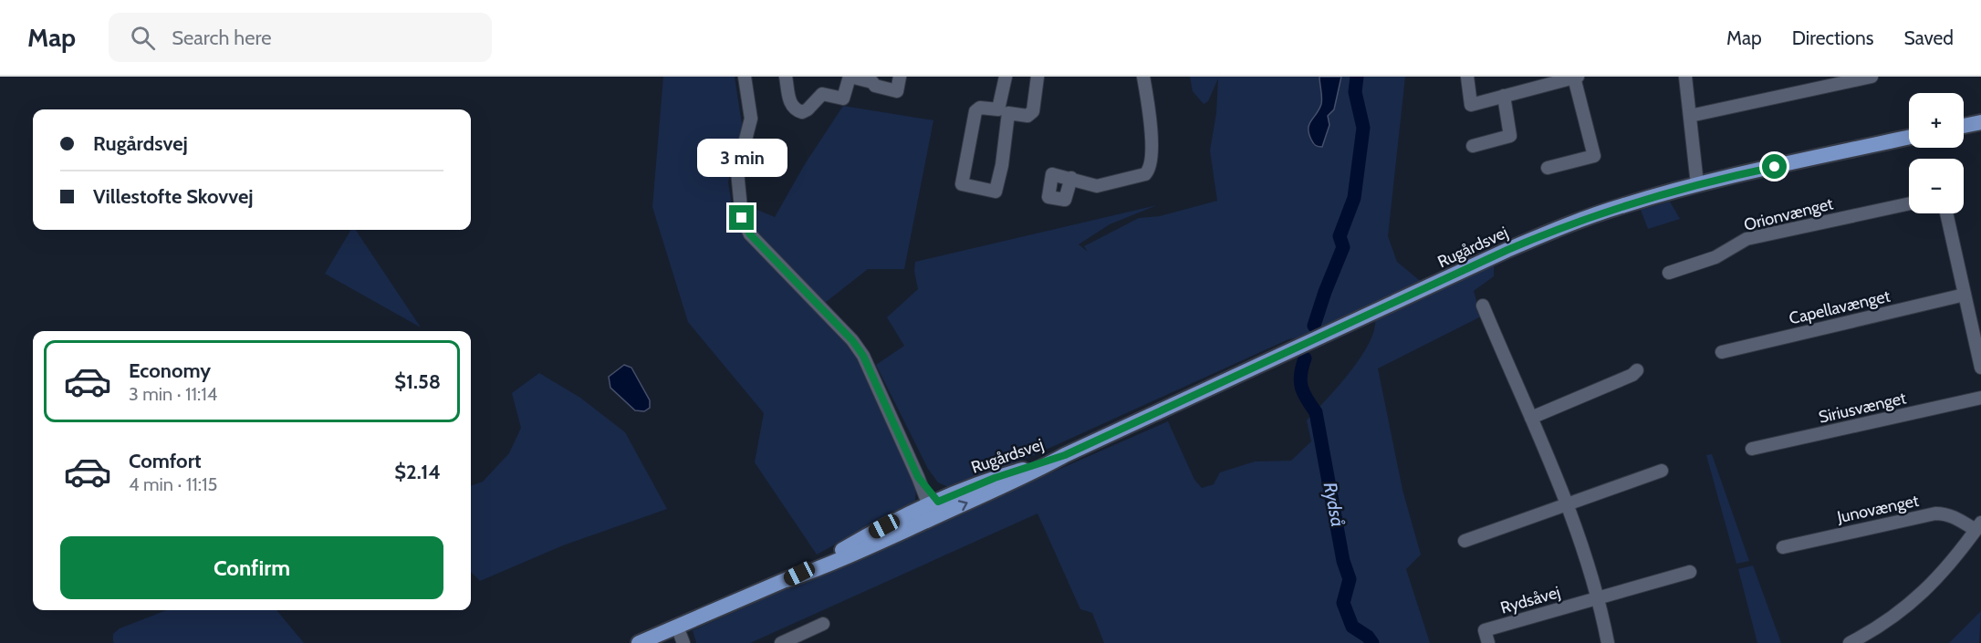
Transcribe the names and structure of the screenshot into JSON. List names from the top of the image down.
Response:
{
  "streets": {
    "main road": ["Rugårdsvej"],
    "street": [
      "Orionvænget",
      "Capellavænget",
      "Siriusvænget",
      "Junovænget",
      "Rydsåvej"
    ]
  },
  "water": ["Rydså"],
  "page": {
    "header": "Map",
    "search": "Search here",
    "nav": ["Map", "Directions", "Saved"],
    "map_buttons": ["+", "−"],
    "banner": ["Rugårdsvej", "Villestofte Skovvej"],
    "bubble": "3 min",
    "list": [
      {
        "name": "Economy",
        "note": "3 min · 11:14",
        "value": "$1.58"
      },
      {
        "name": "Comfort",
        "note": "4 min · 11:15",
        "value": "$2.14"
      }
    ],
    "buttons": "Confirm"
  }
}
